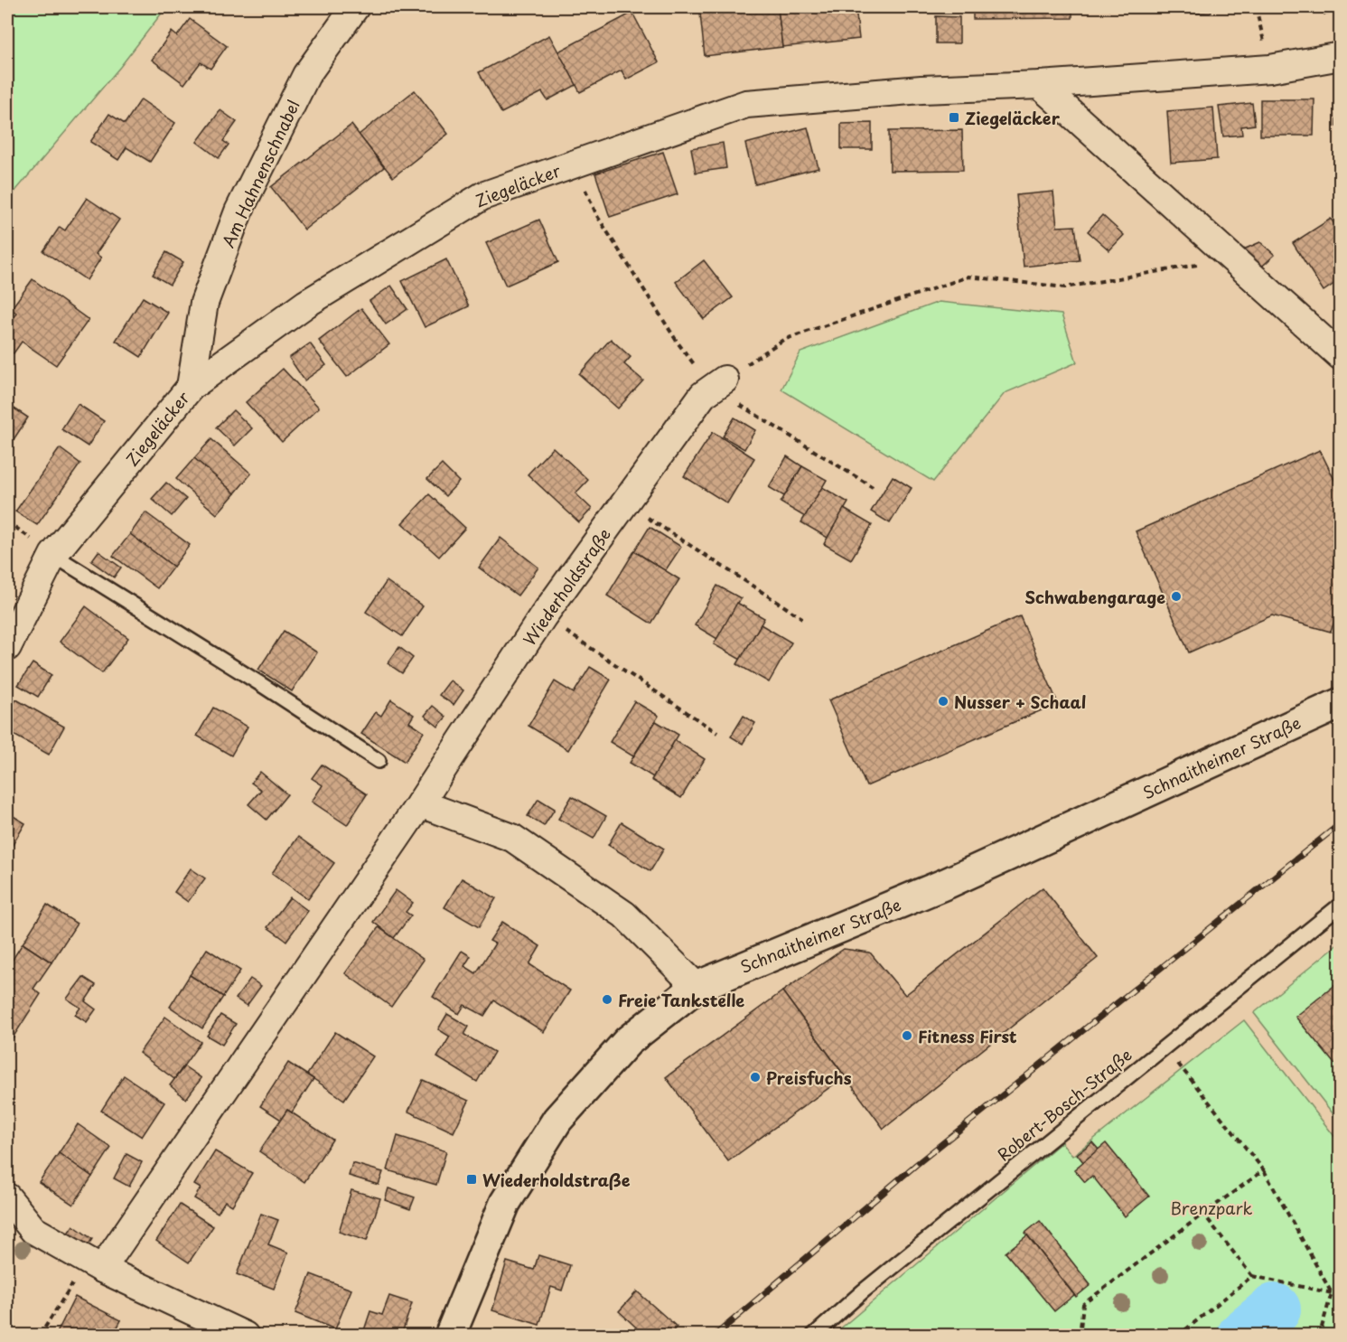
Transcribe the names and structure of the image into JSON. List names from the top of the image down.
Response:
{
  "streets": {
    "street": [
      "Am Hahnenschnabel",
      "Ziegeläcker",
      "Wiederholdstraße",
      "Schnaitheimer Straße"
    ],
    "lane": ["Robert-Bosch-Straße"]
  },
  "crossings": [
    ["Am Hahnenschnabel", "Ziegeläcker"]
  ],
  "parks": ["Brenzpark"],
  "places": {
    "transit": ["Ziegeläcker", "Wiederholdstraße"],
    "other": [
      "Schwabengarage",
      "Nusser + Schaal",
      "Freie Tankstelle",
      "Fitness First",
      "Preisfuchs"
    ]
  }
}
